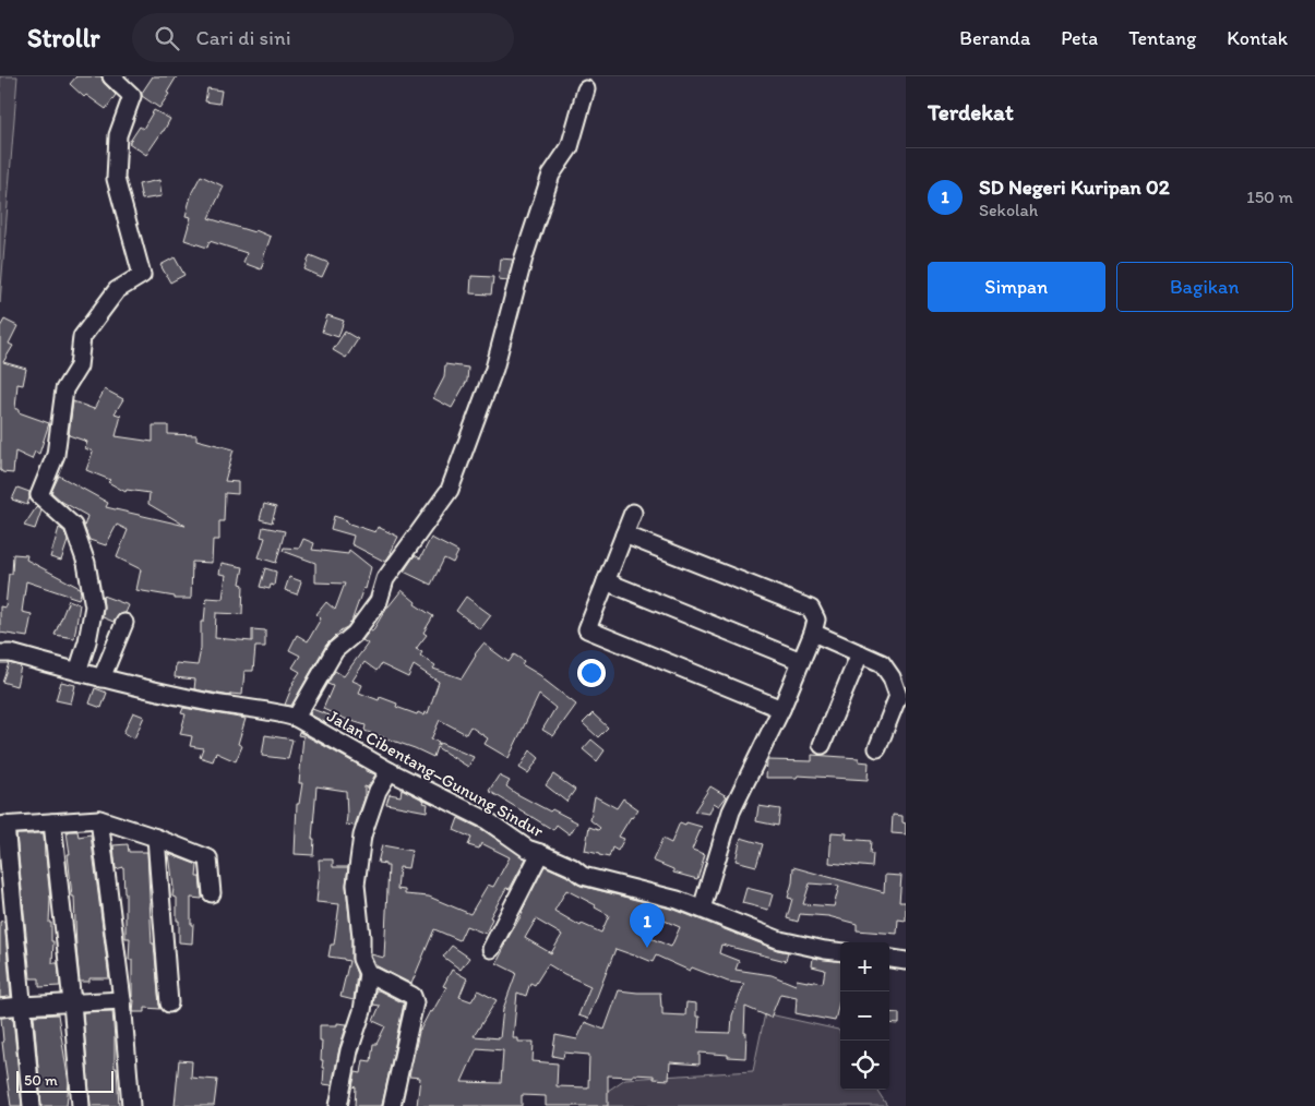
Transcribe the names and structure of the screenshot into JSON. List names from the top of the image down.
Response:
{
  "streets": {
    "street": ["Jalan Cibentang–Gunung Sindur"]
  },
  "scale_bar": "50 m",
  "page": {
    "header": "Strollr",
    "search": "Cari di sini",
    "nav": [
      "Beranda",
      "Peta",
      "Tentang",
      "Kontak"
    ],
    "heading": "Terdekat",
    "list": [
      {
        "mark": "1",
        "name": "SD Negeri Kuripan 02",
        "note": "Sekolah",
        "value": "150 m"
      }
    ],
    "buttons": ["Simpan", "Bagikan"],
    "pins": "1",
    "map_buttons": ["+", "−"],
    "scale": "50 m"
  }
}
